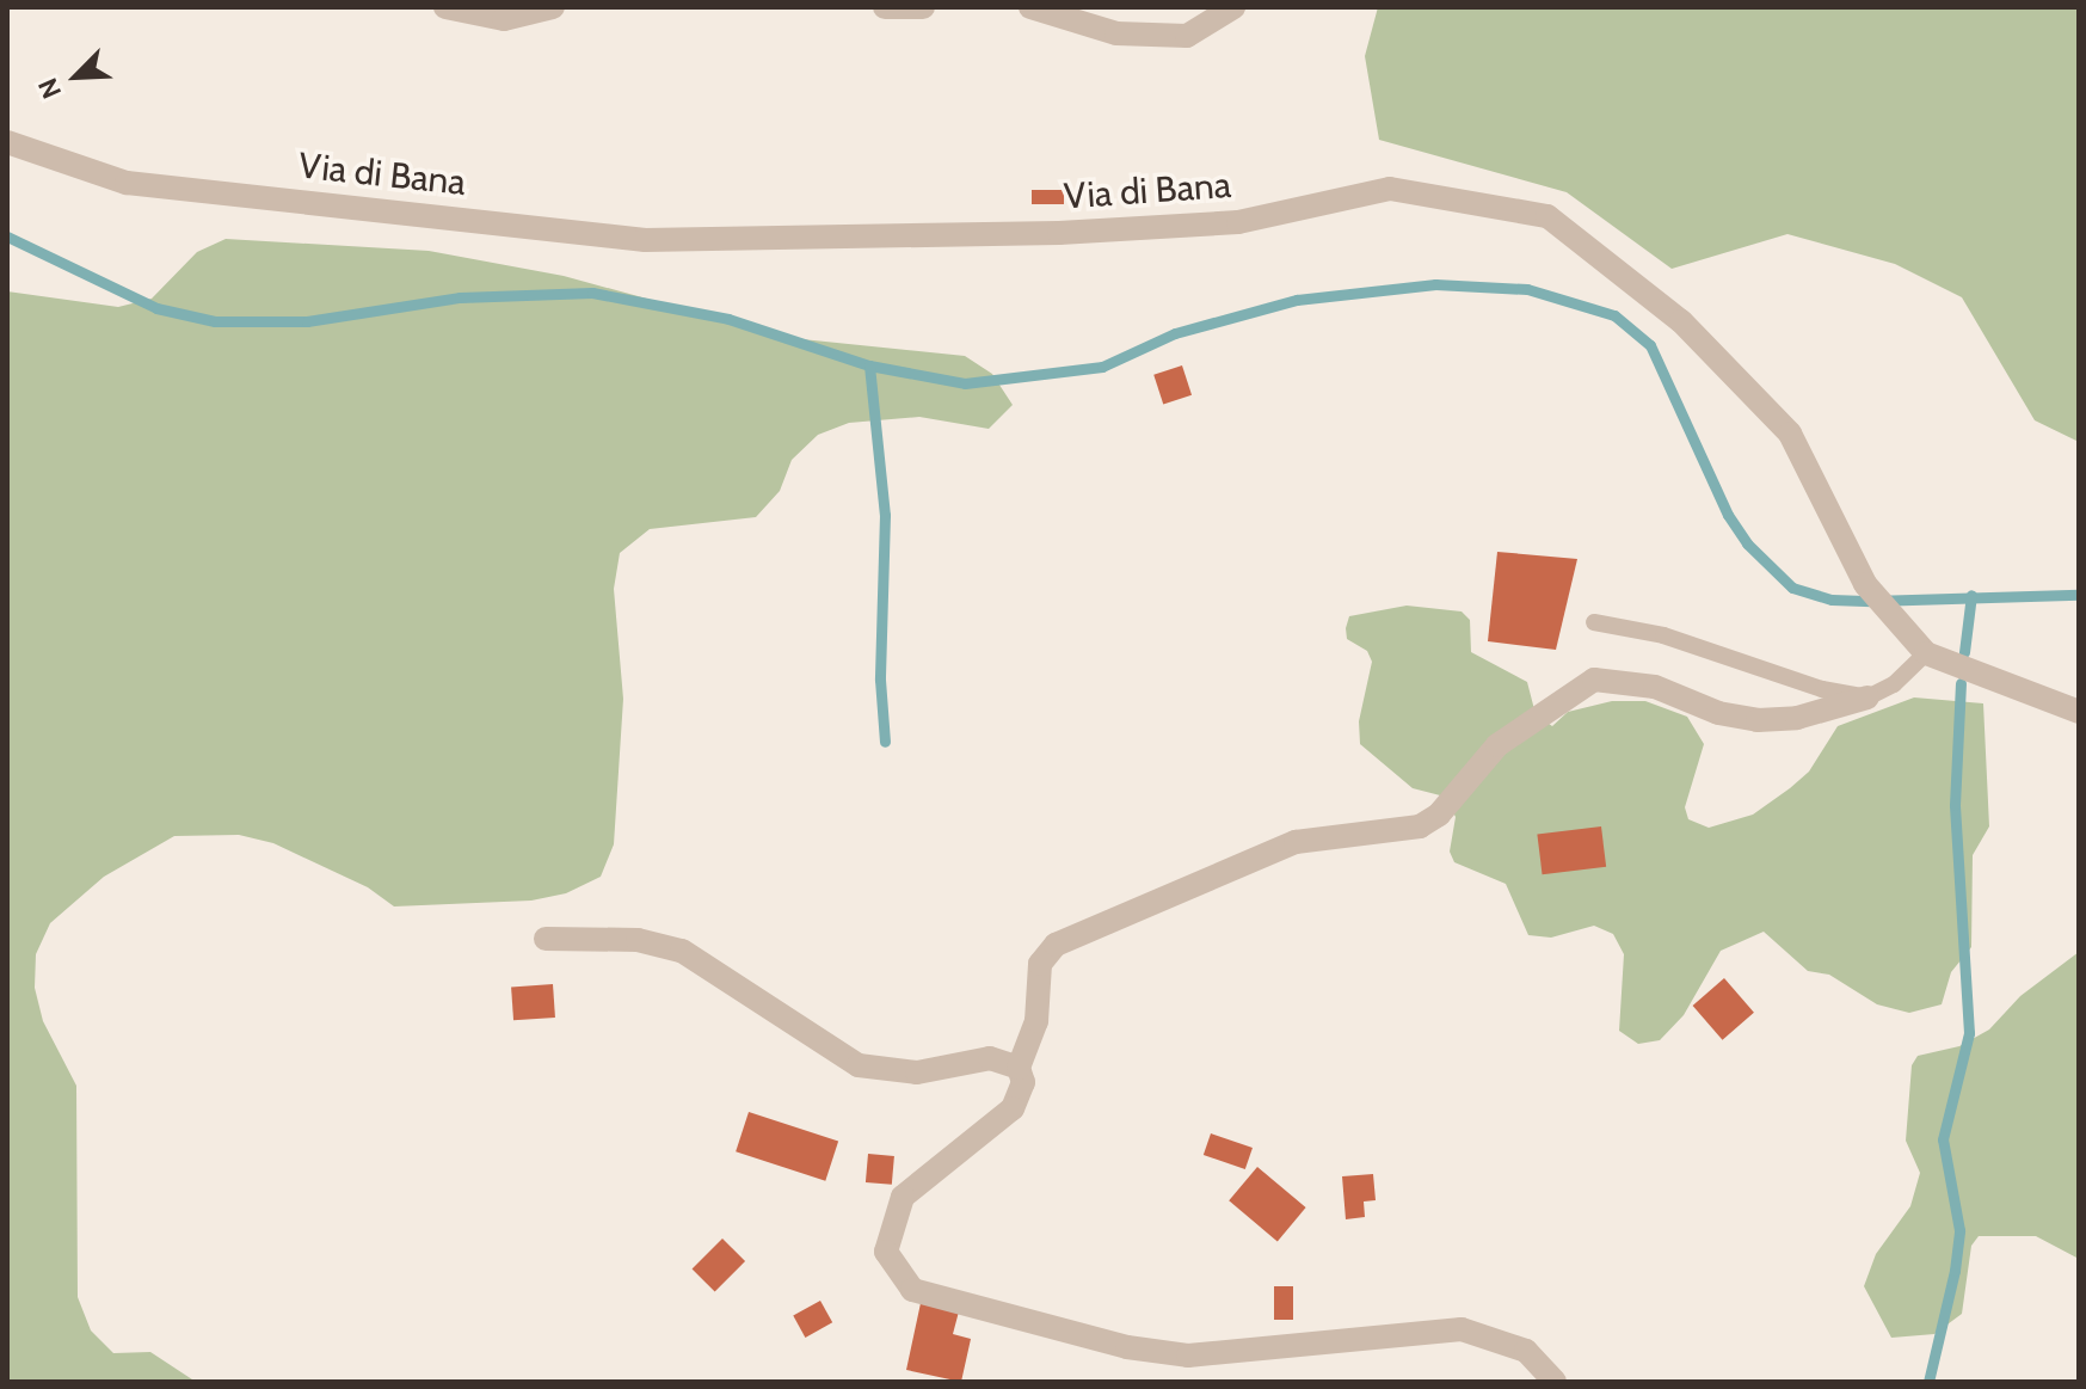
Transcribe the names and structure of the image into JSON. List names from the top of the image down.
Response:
{
  "streets": {
    "street": ["Via di Bana"]
  },
  "north": "bottom left"
}
